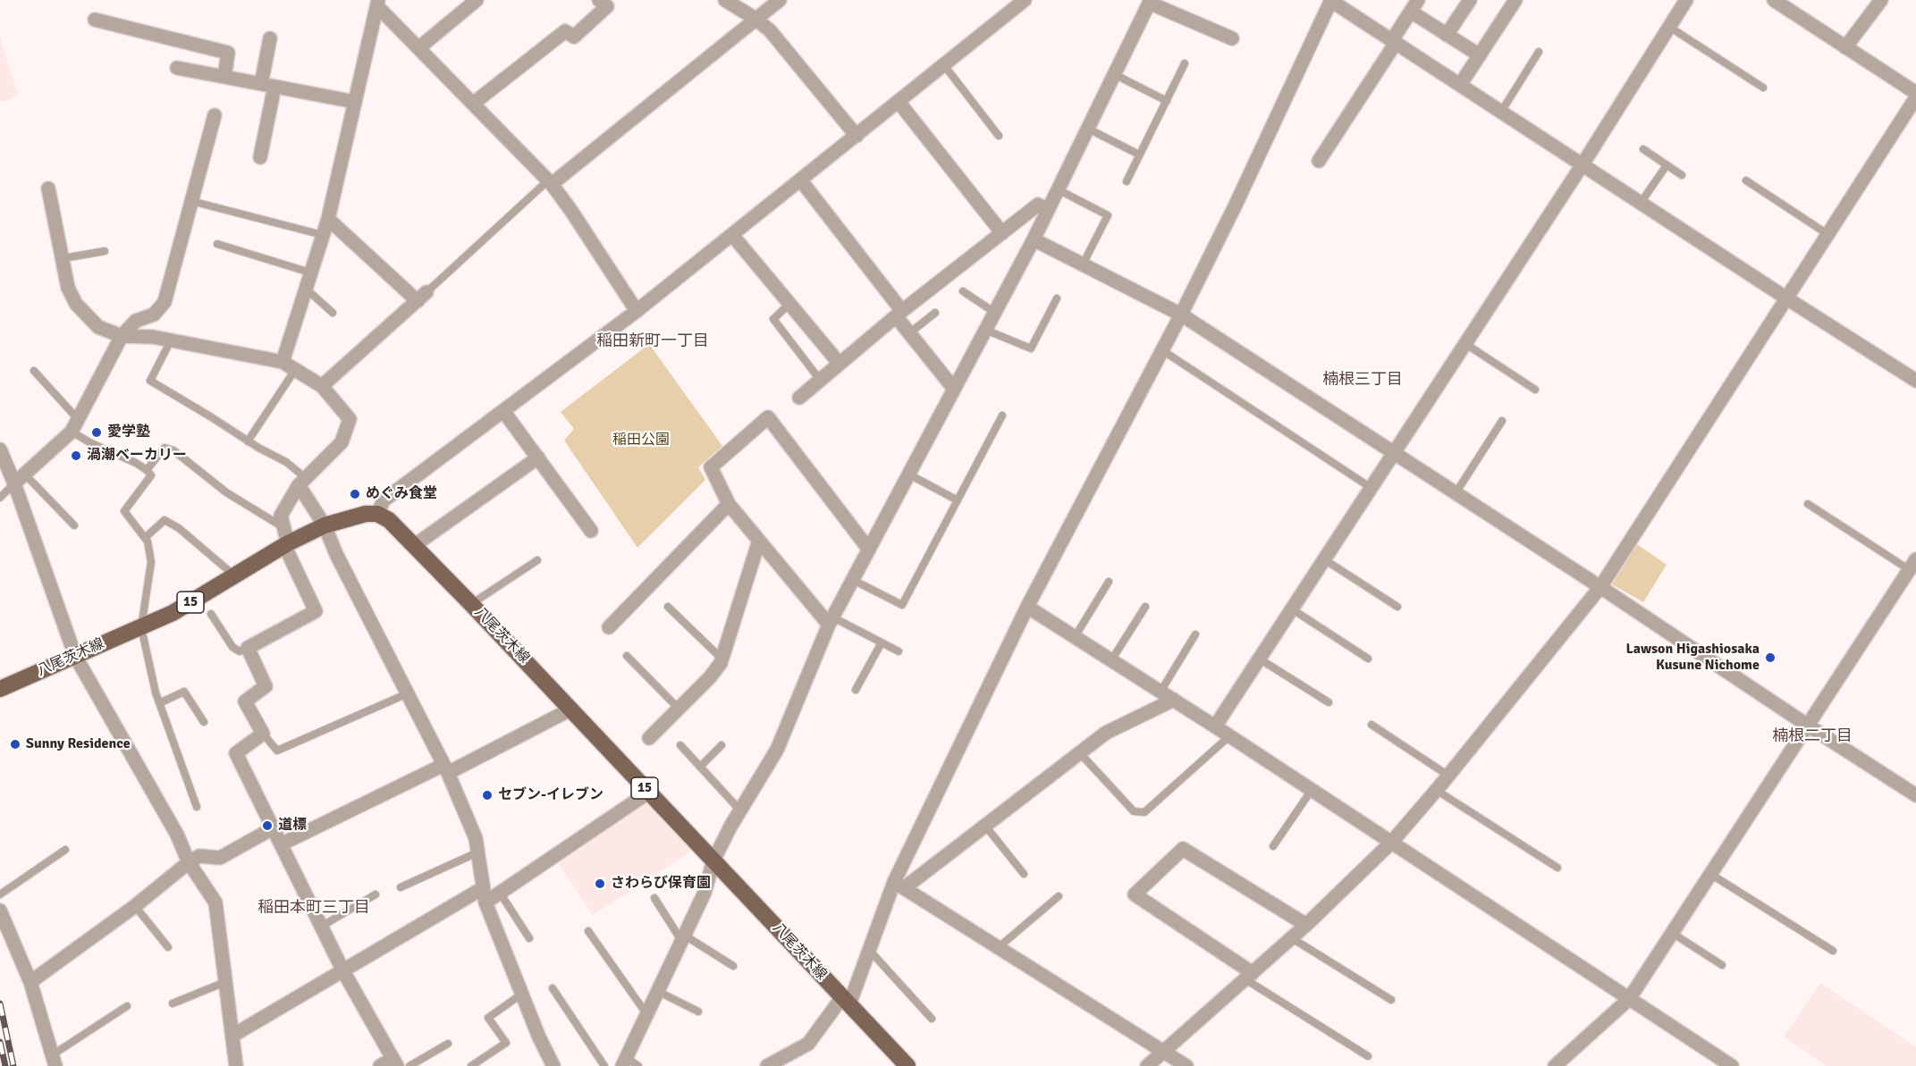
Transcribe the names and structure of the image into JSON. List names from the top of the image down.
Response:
{
  "streets": {
    "main road": ["15", "八尾茨木線"]
  },
  "districts": [
    "稲田新町一丁目",
    "楠根三丁目",
    "楠根二丁目",
    "稲田本町三丁目"
  ],
  "parks": ["稲田公園"],
  "places": [
    "愛学塾",
    "渦潮ベーカリー",
    "めぐみ食堂",
    "Lawson Higashiosaka Kusune Nichome",
    "Sunny Residence",
    "セブン-イレブン",
    "道標",
    "さわらび保育園"
  ]
}
